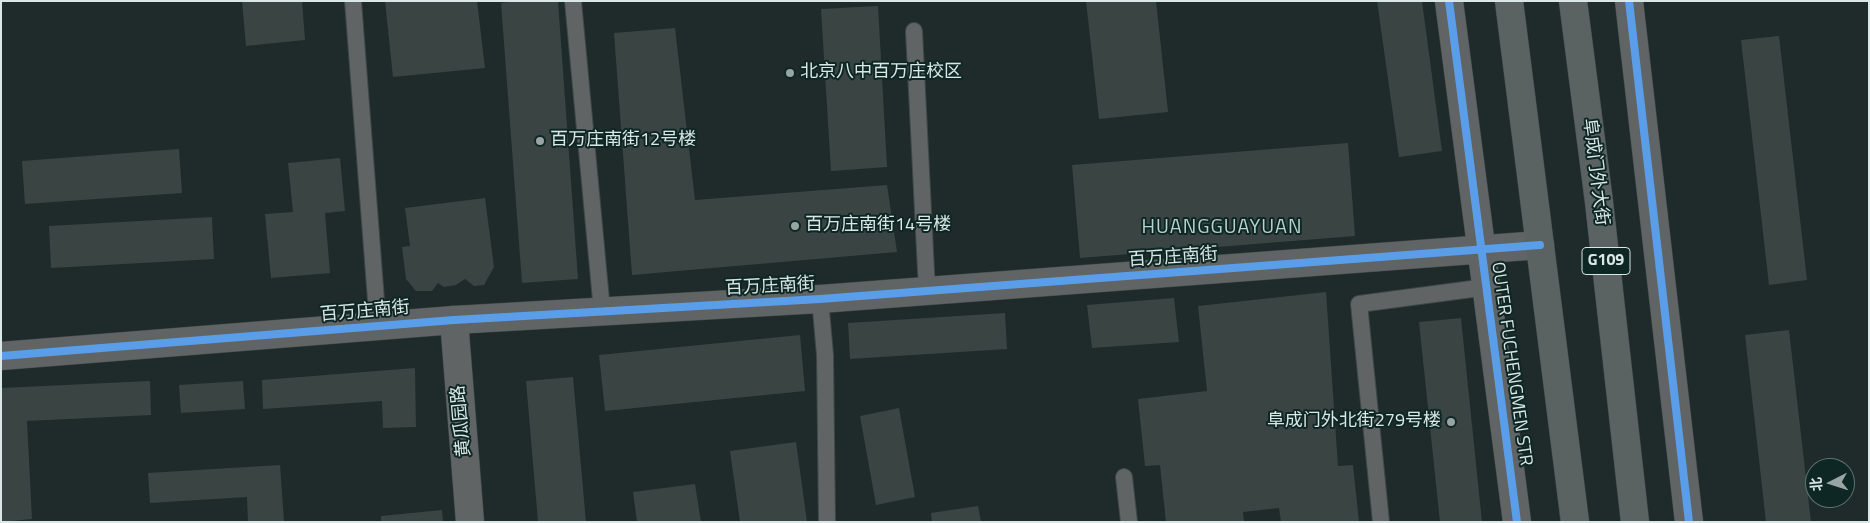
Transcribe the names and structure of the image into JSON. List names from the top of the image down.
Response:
{
  "streets": {
    "highway": ["阜成门外大街", "G109"],
    "street": ["百万庄南街", "OUTER FUCHENGMEN STR", "黄瓜园路"]
  },
  "crossings": [
    ["百万庄南街", "OUTER FUCHENGMEN STR"],
    ["百万庄南街", "黄瓜园路"]
  ],
  "districts": ["HUANGGUAYUAN"],
  "places": [
    "北京八中百万庄校区",
    "百万庄南街12号楼",
    "百万庄南街14号楼",
    "阜成门外北街279号楼"
  ],
  "north": "left"
}
